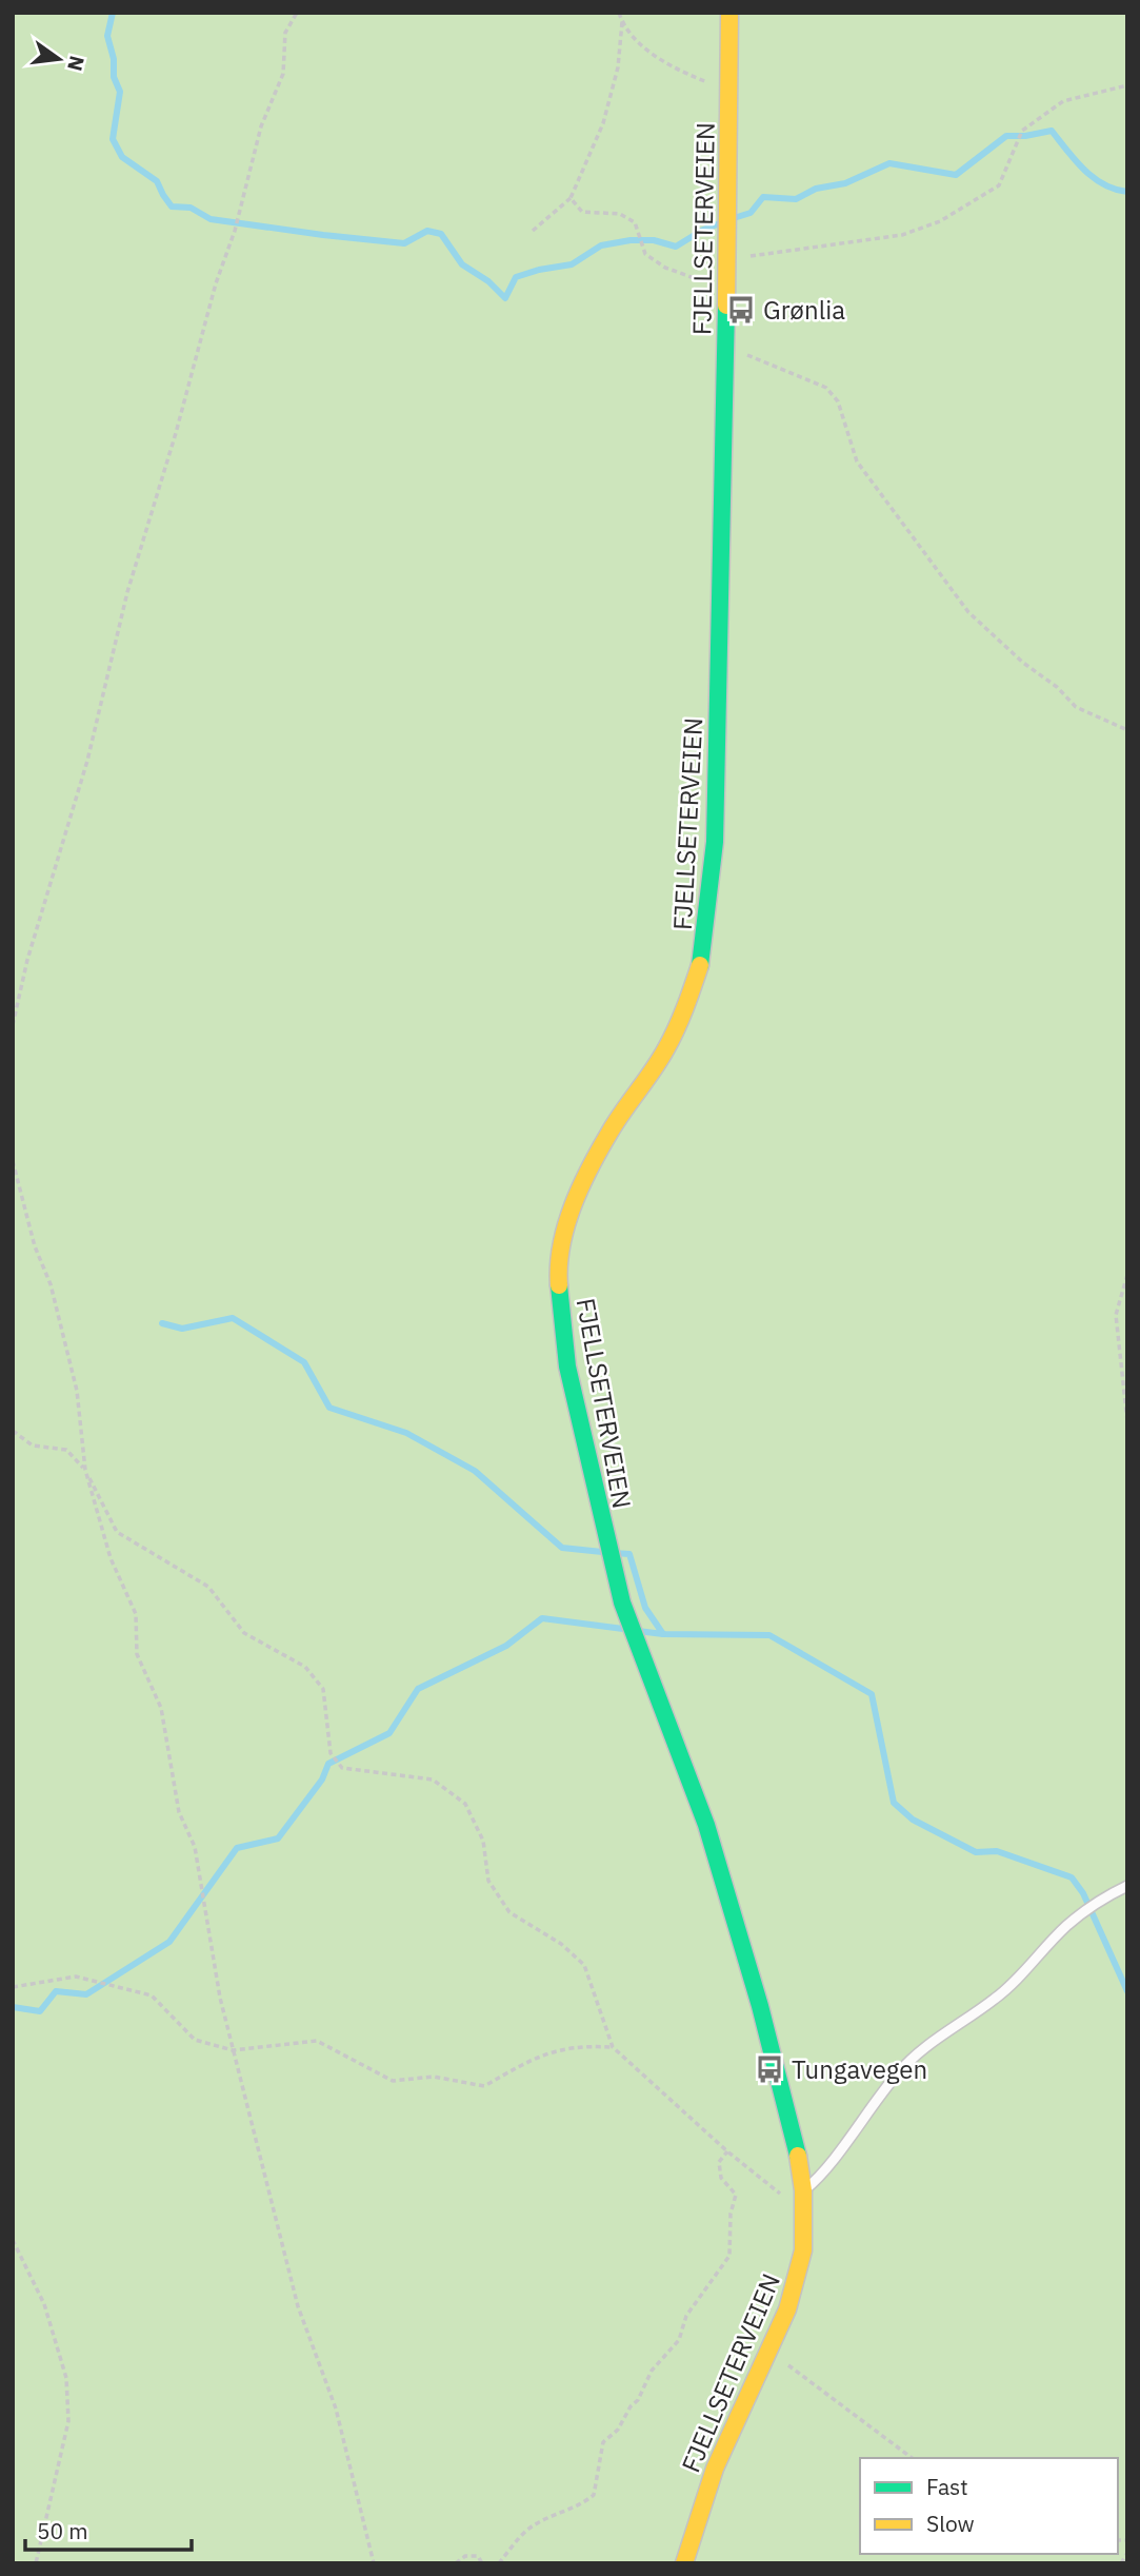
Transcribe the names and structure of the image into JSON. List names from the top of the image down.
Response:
{
  "streets": {
    "street": ["FJELLSETERVEIEN"]
  },
  "places": {
    "bus stop": ["Grønlia", "Tungavegen"]
  },
  "legend": ["Fast", "Slow"],
  "scale_bar": "50 m",
  "north": "right"
}
